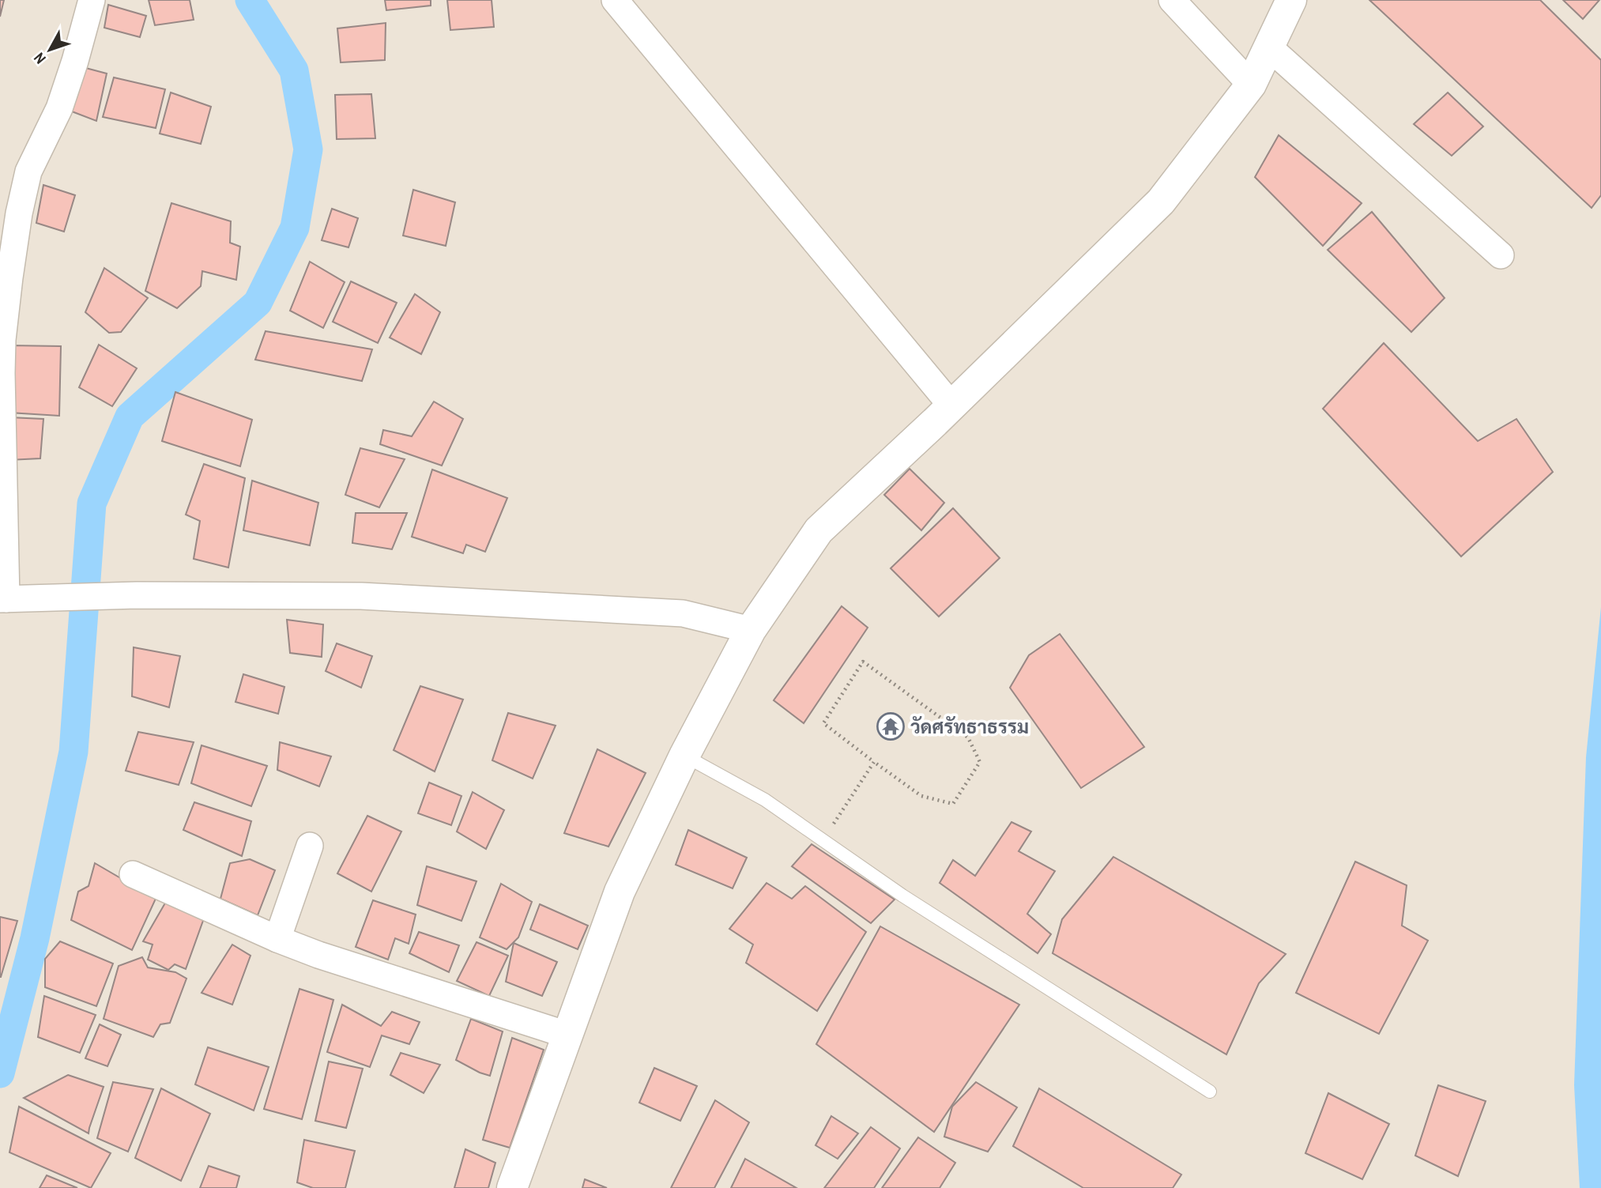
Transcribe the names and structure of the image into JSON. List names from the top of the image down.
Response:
{
  "places": {
    "temple": ["วัดศรัทธาธรรม"]
  },
  "north": "bottom left"
}
